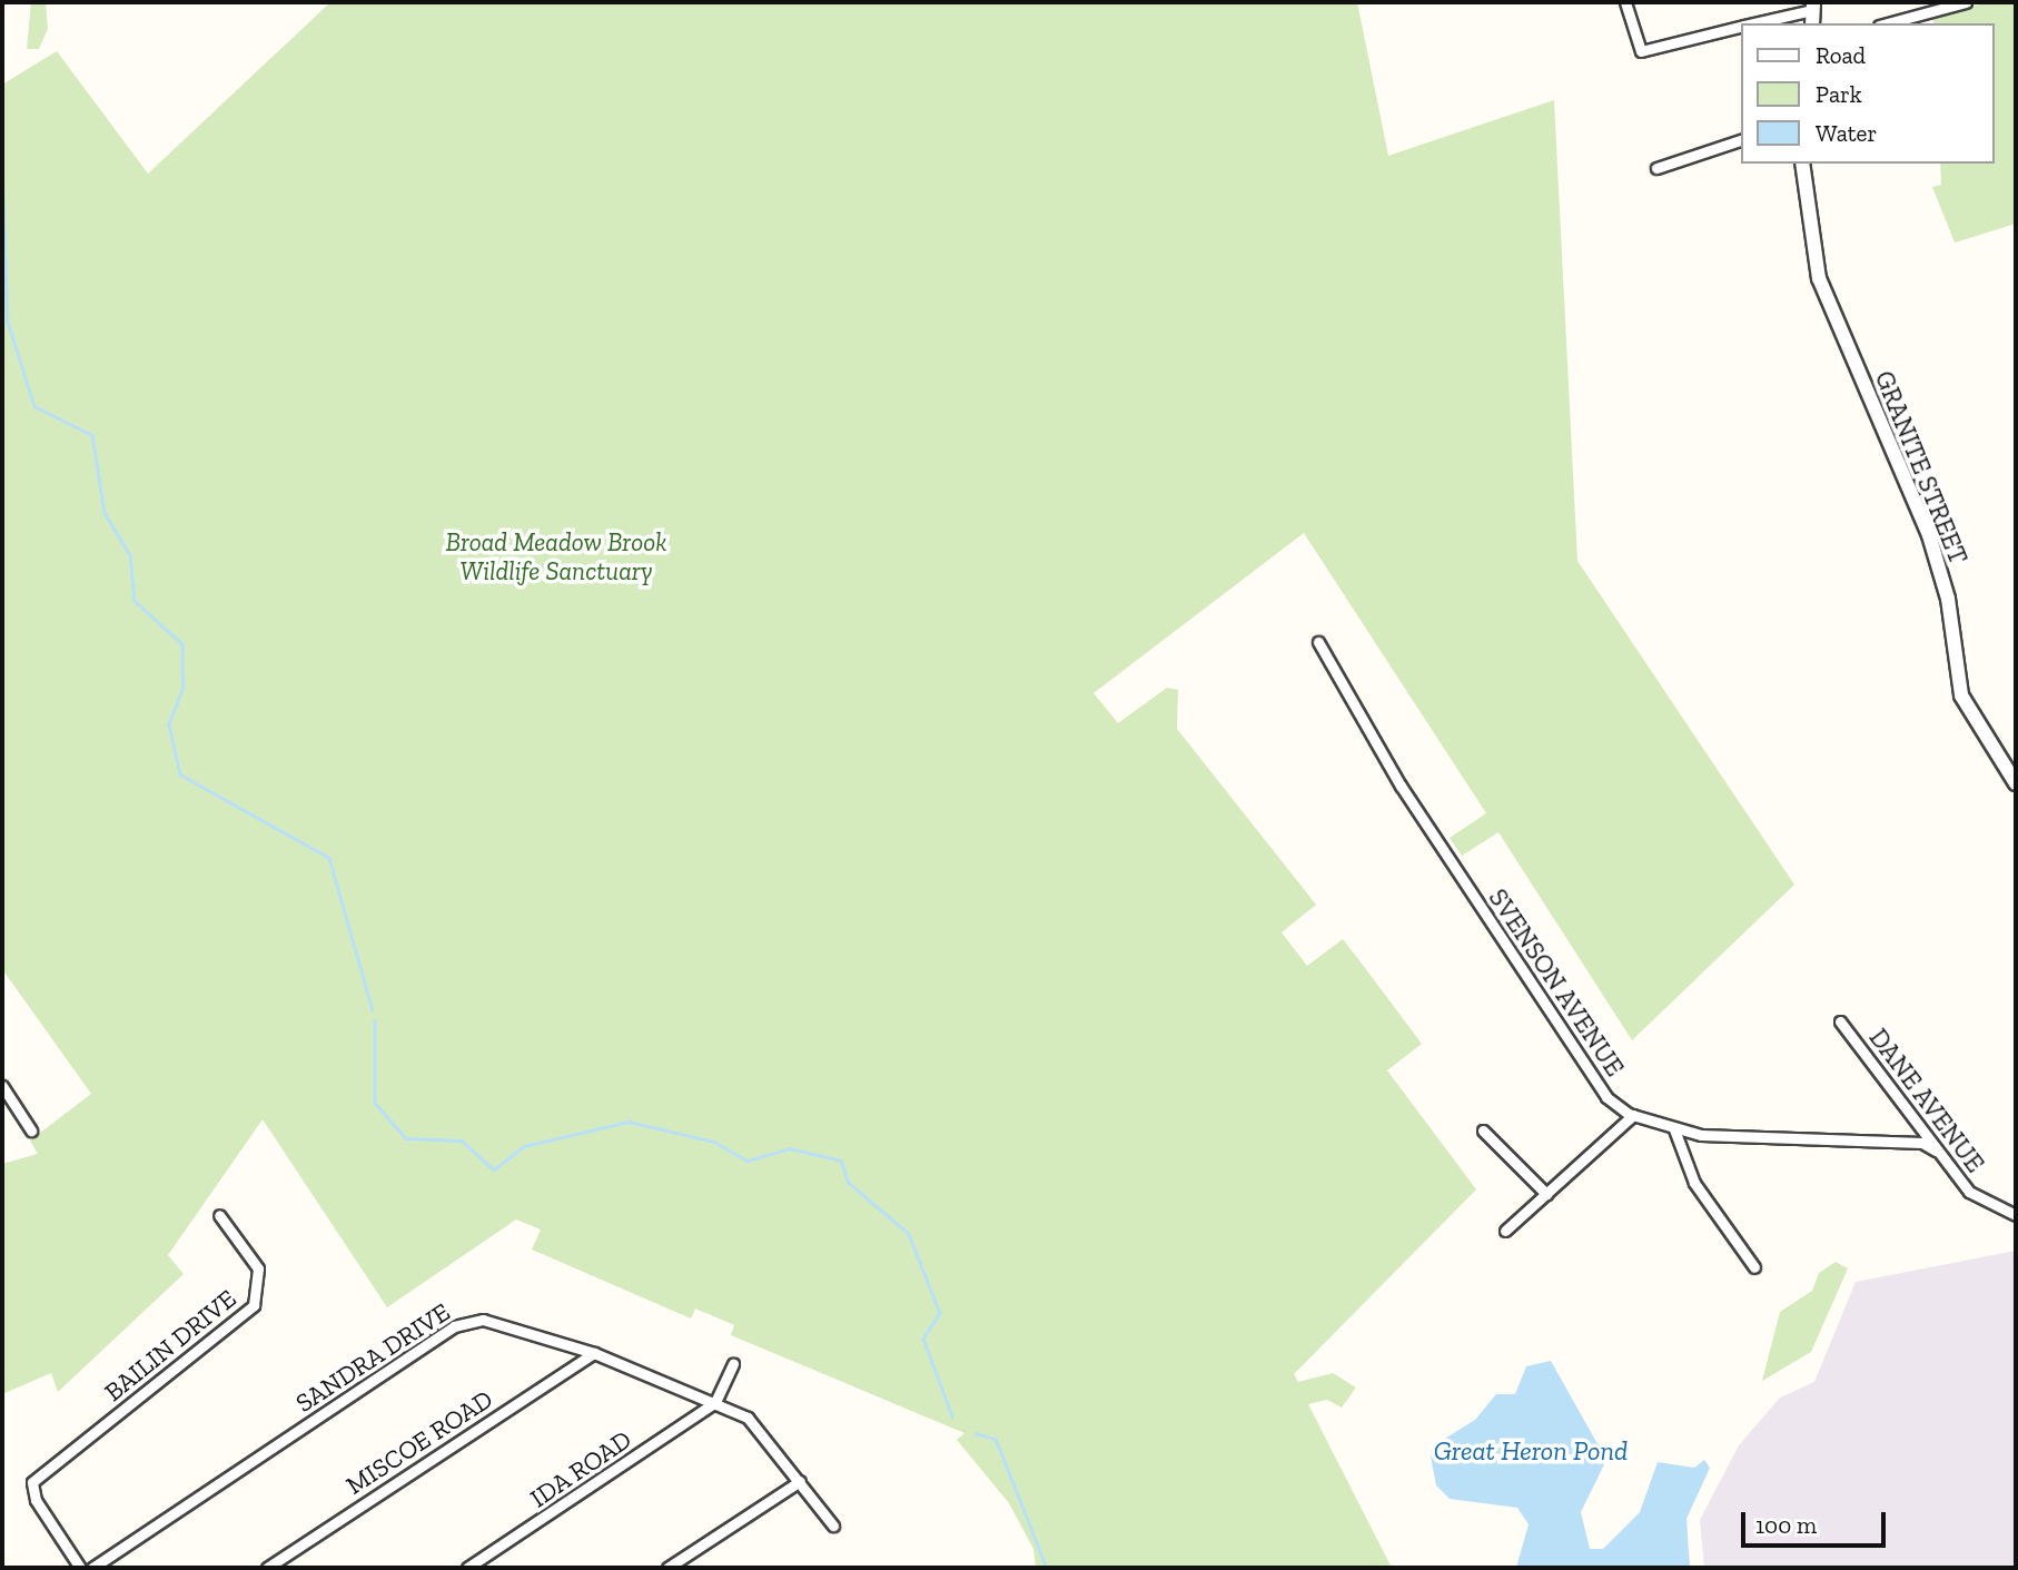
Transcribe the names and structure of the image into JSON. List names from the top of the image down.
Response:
{
  "streets": {
    "street": [
      "GRANITE STREET",
      "SVENSON AVENUE",
      "DANE AVENUE",
      "BAILIN DRIVE",
      "SANDRA DRIVE",
      "MISCOE ROAD",
      "IDA ROAD"
    ]
  },
  "crossings": [
    ["SVENSON AVENUE", "DANE AVENUE"],
    ["SANDRA DRIVE", "MISCOE ROAD"],
    ["SANDRA DRIVE", "IDA ROAD"]
  ],
  "water": ["Great Heron Pond"],
  "parks": ["Broad Meadow Brook Wildlife Sanctuary"],
  "legend": ["Road", "Park", "Water"],
  "scale_bar": "100 m"
}
